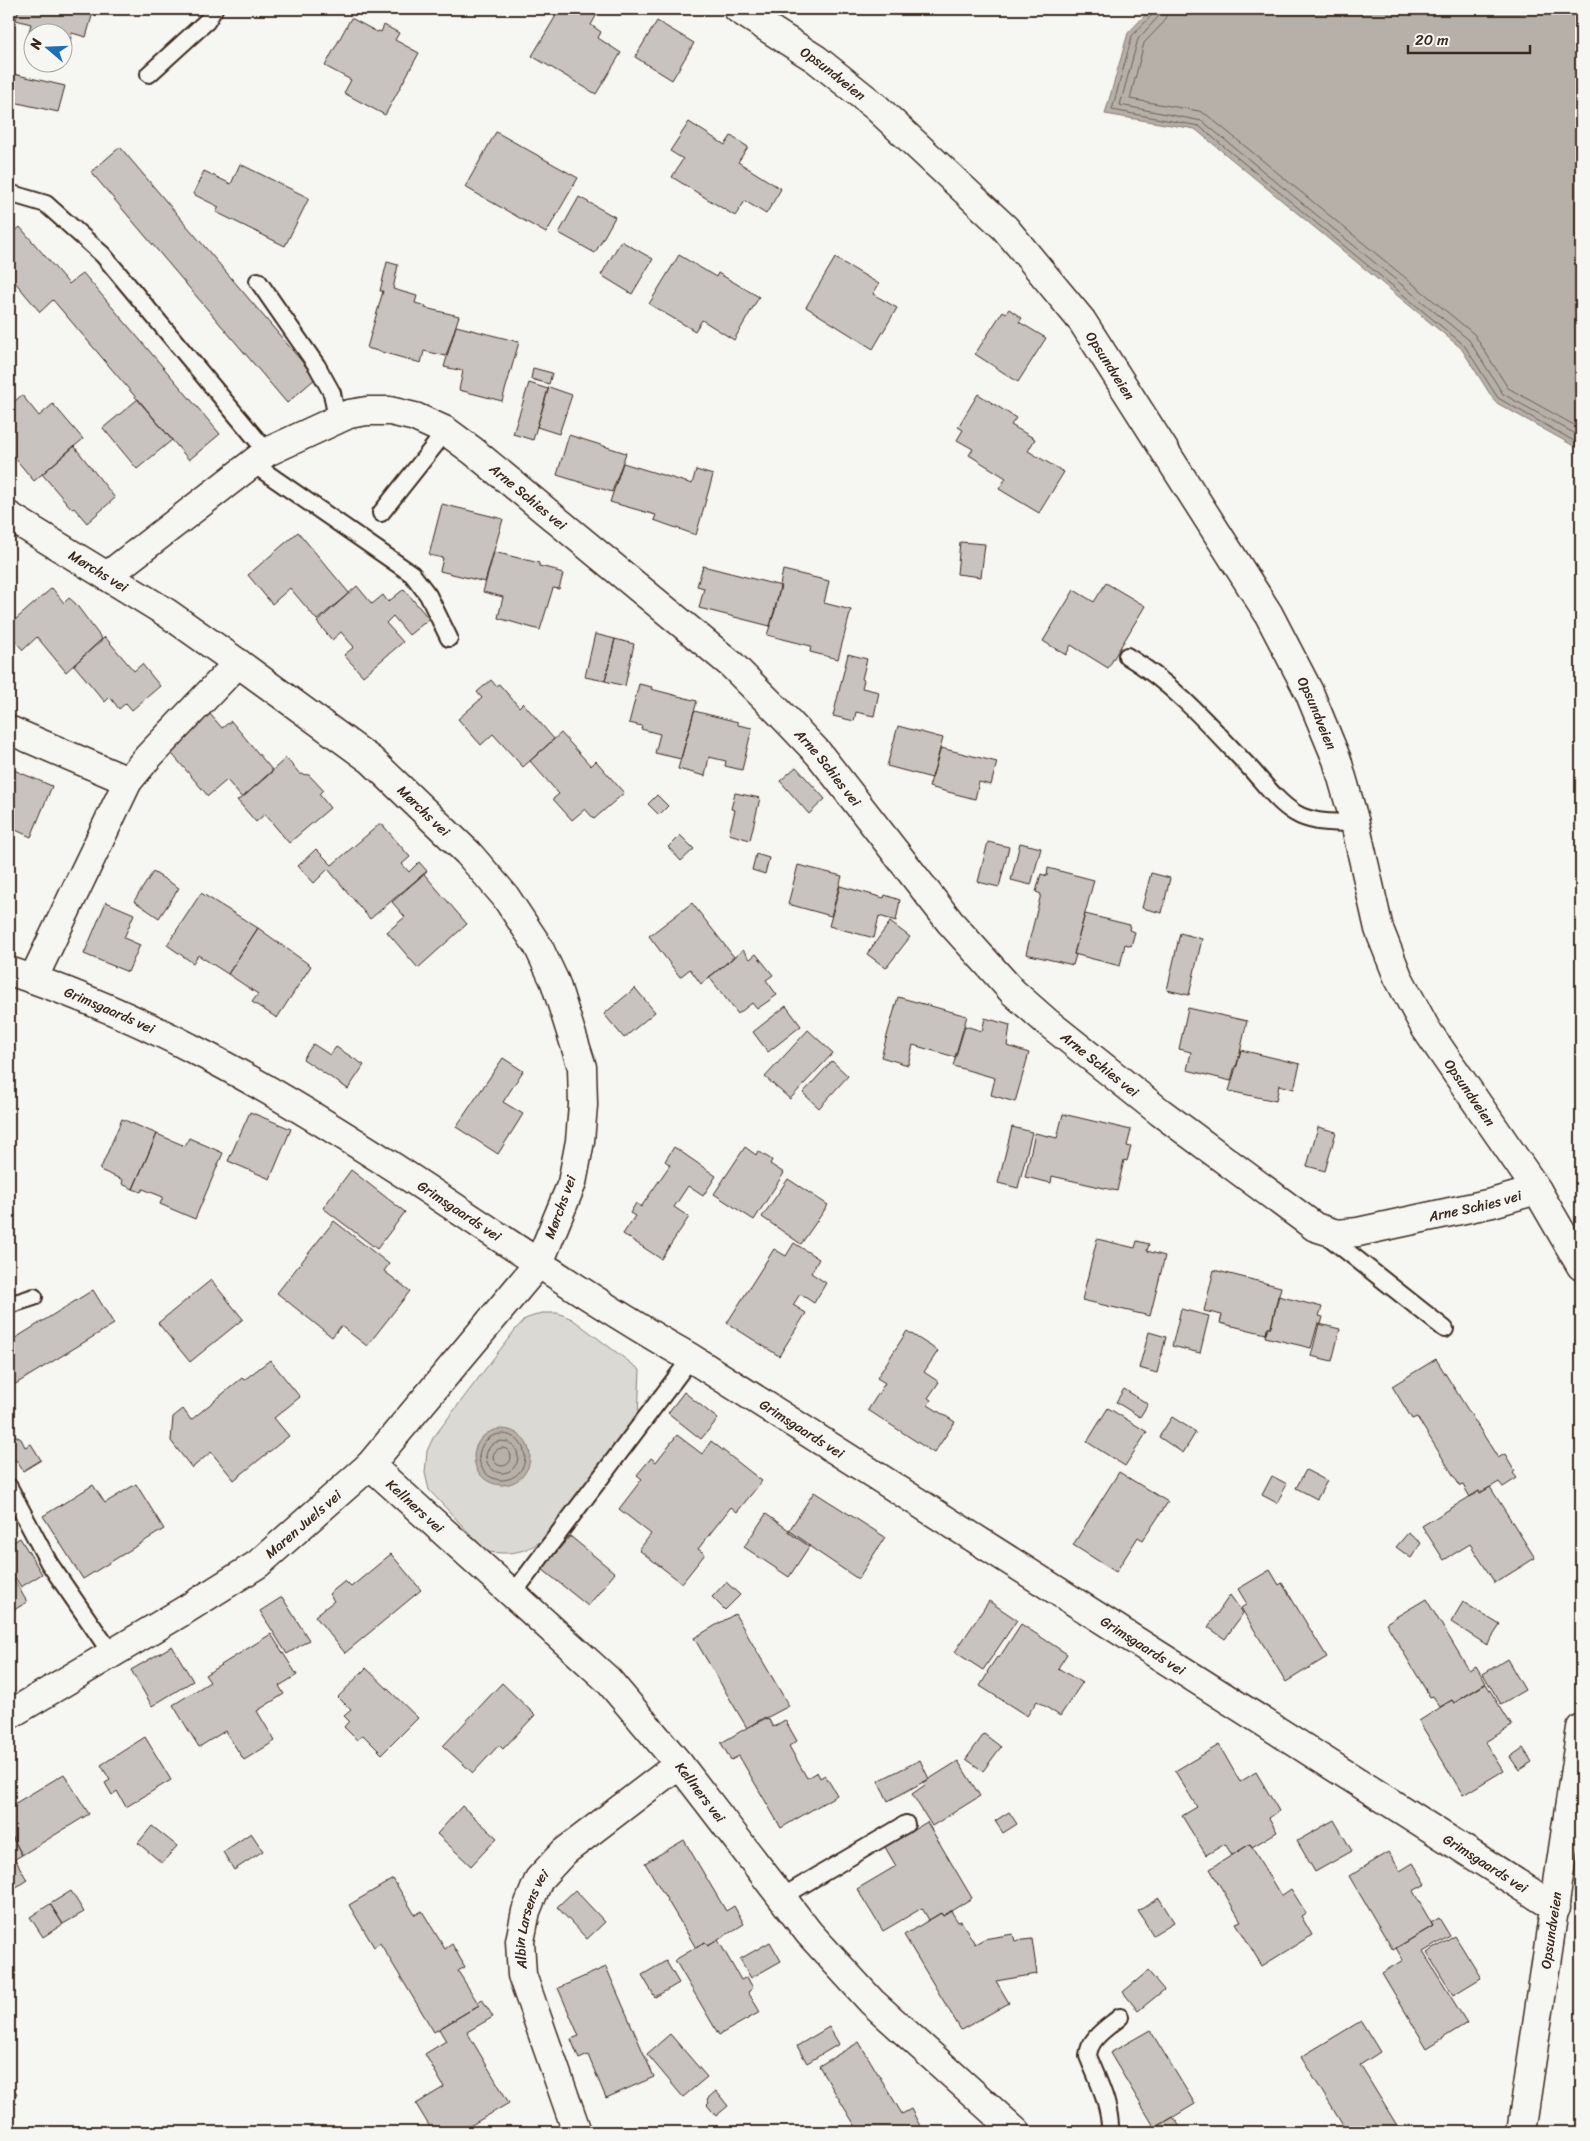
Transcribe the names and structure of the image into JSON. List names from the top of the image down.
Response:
{
  "streets": {
    "street": [
      "Opsundveien",
      "Arne Schies vei",
      "Mørchs vei",
      "Grimsgaards vei",
      "Kellners vei",
      "Maren Juels vei",
      "Albin Larsens vei"
    ]
  },
  "crossings": [
    ["Opsundveien", "Arne Schies vei"],
    ["Opsundveien", "Grimsgaards vei"],
    ["Arne Schies vei", "Mørchs vei"],
    ["Mørchs vei", "Grimsgaards vei"],
    ["Mørchs vei", "Maren Juels vei"],
    ["Grimsgaards vei", "Maren Juels vei"],
    ["Kellners vei", "Maren Juels vei"],
    ["Kellners vei", "Albin Larsens vei"]
  ],
  "scale_bar": "20 m",
  "north": "left"
}
